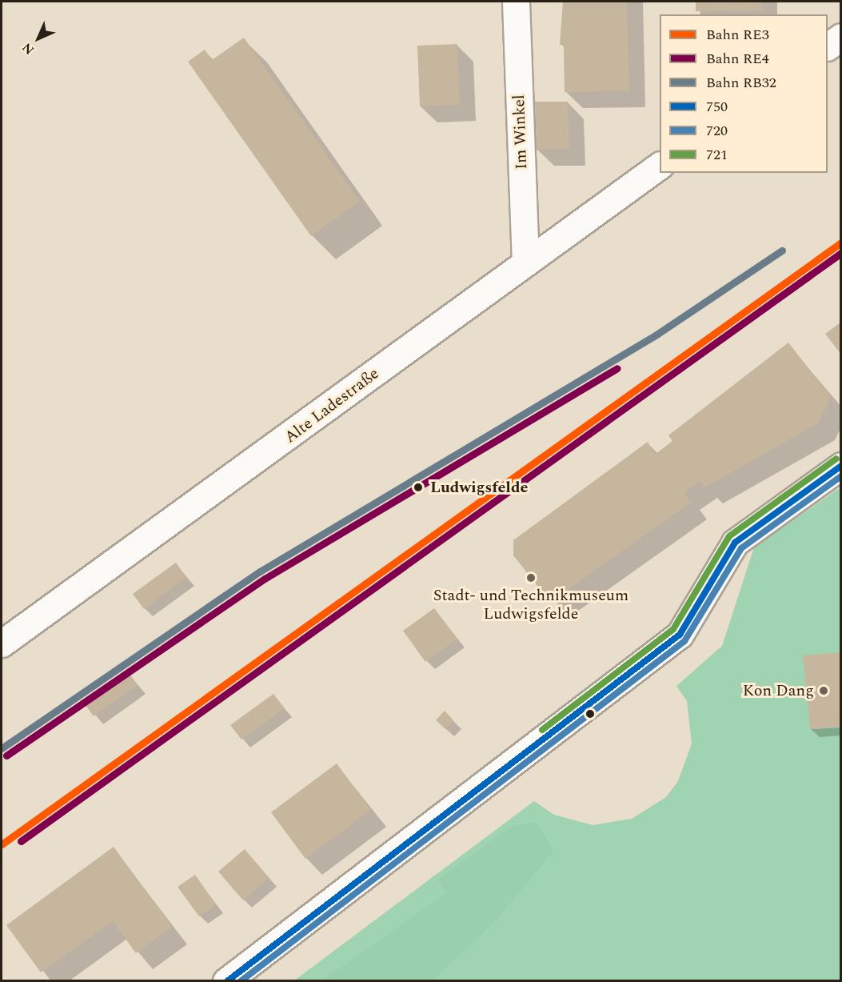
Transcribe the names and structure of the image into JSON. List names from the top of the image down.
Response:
{
  "streets": {
    "street": ["Im Winkel", "Alte Ladestraße"]
  },
  "crossings": [
    ["Im Winkel", "Alte Ladestraße"]
  ],
  "places": ["Ludwigsfelde", "Stadt- und Technikmuseum Ludwigsfelde", "Kon Dang"],
  "lines": [
    "rail line RE3",
    "rail line RB32",
    "rail line RE4",
    "transit line 721",
    "transit line 750",
    "transit line 720"
  ],
  "legend": [
    "Bahn RE3",
    "Bahn RE4",
    "Bahn RB32",
    "750",
    "720",
    "721"
  ],
  "north": "bottom left"
}
